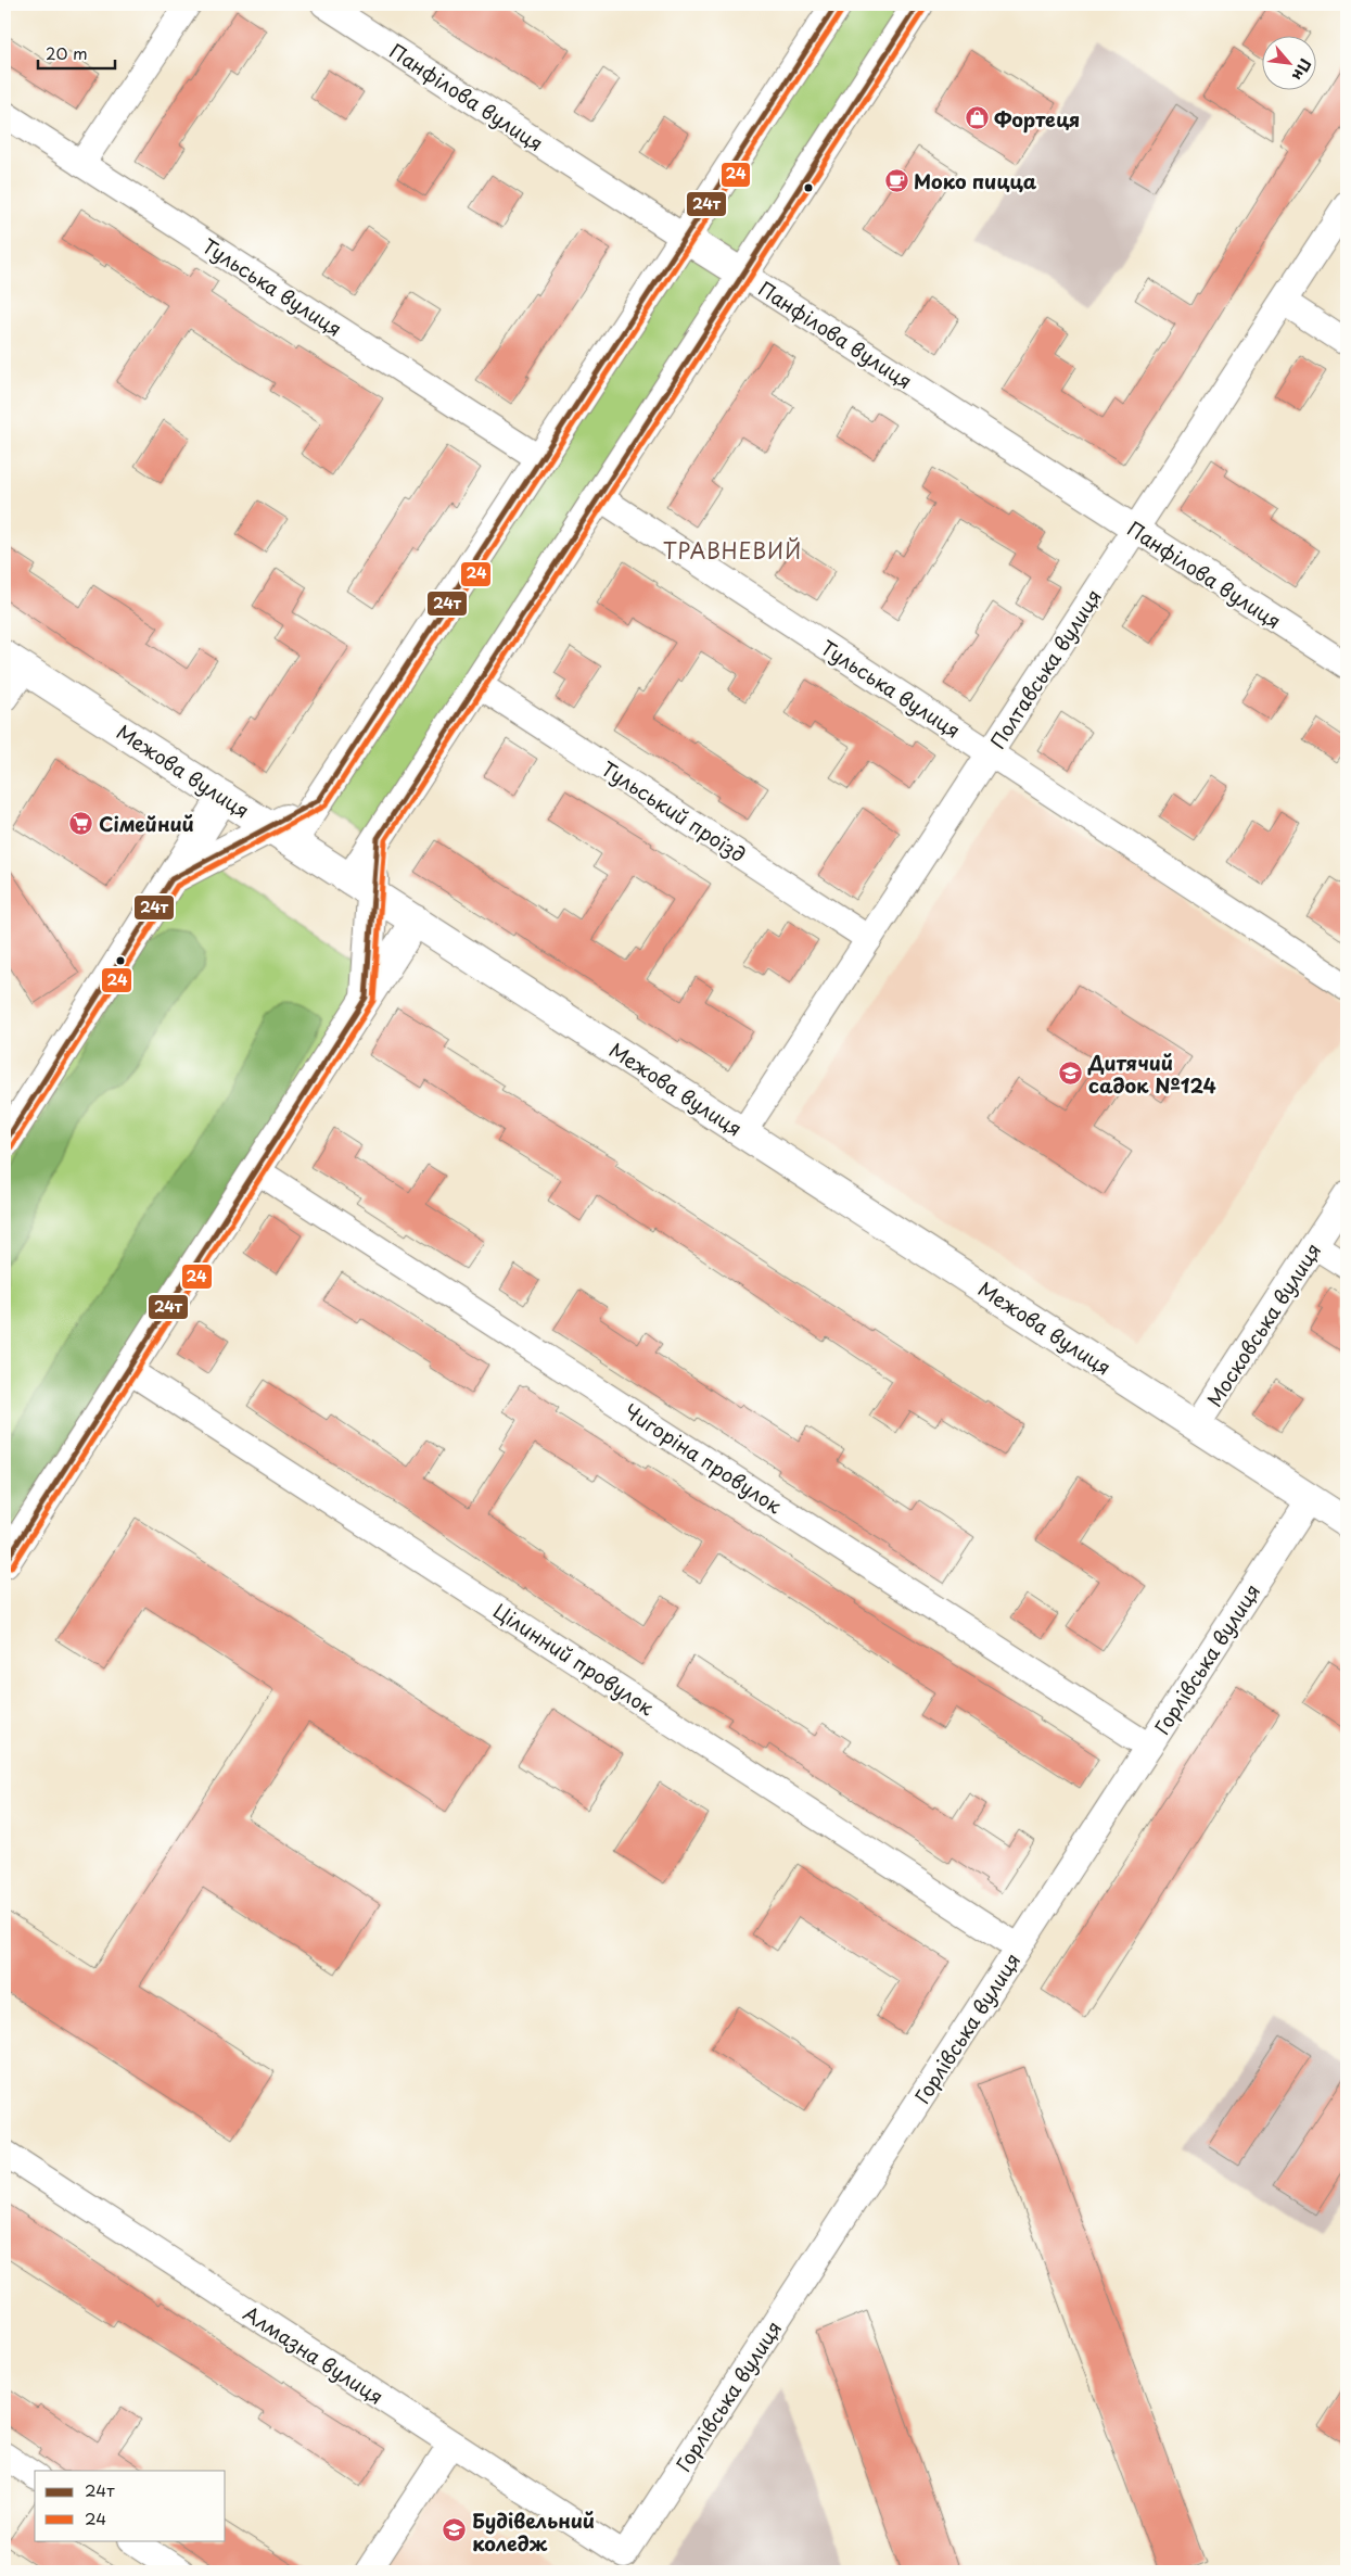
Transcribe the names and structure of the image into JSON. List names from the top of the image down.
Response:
{
  "streets": {
    "street": [
      "Панфілова вулиця",
      "Тульська вулиця",
      "Полтавська вулиця",
      "Межова вулиця",
      "Тульський проїзд",
      "Московська вулиця",
      "Чигоріна провулок",
      "Цілинний провулок",
      "Горлівська вулиця",
      "Алмазна вулиця"
    ]
  },
  "crossings": [
    ["Панфілова вулиця", "Полтавська вулиця"],
    ["Тульська вулиця", "Полтавська вулиця"],
    ["Полтавська вулиця", "Межова вулиця"],
    ["Полтавська вулиця", "Тульський проїзд"],
    ["Межова вулиця", "Московська вулиця"],
    ["Межова вулиця", "Горлівська вулиця"],
    ["Чигоріна провулок", "Горлівська вулиця"],
    ["Цілинний провулок", "Горлівська вулиця"],
    ["Горлівська вулиця", "Алмазна вулиця"]
  ],
  "districts": ["ТРАВНЕВИЙ"],
  "places": {
    "shop": ["Фортеця"],
    "cafe": ["Моко пицца"],
    "supermarket": ["Сімейний"],
    "school or university": ["Дитячий садок №124", "Будівельний коледж"]
  },
  "lines": ["transit line 24т", "transit line 24"],
  "legend": ["24т", "24"],
  "scale_bar": "20 m",
  "north": "bottom right"
}
